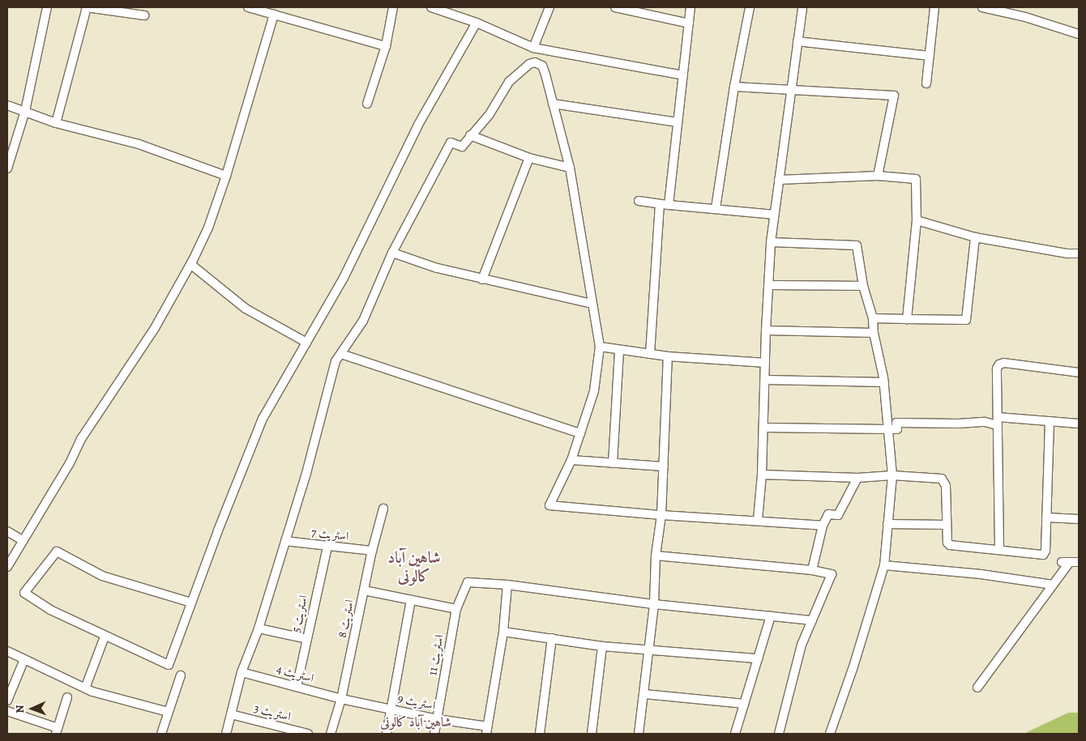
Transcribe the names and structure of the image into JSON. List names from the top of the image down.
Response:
{
  "streets": {
    "street": [
      "اسٹریٹ 7",
      "اسٹریٹ 5",
      "اسٹریٹ 8",
      "اسٹریٹ 11",
      "اسٹریٹ 4",
      "اسٹریٹ 9",
      "اسٹریٹ 3"
    ]
  },
  "crossings": [
    ["اسٹریٹ 7", "اسٹریٹ 5"],
    ["اسٹریٹ 7", "اسٹریٹ 8"],
    ["اسٹریٹ 5", "اسٹریٹ 4"],
    ["اسٹریٹ 8", "اسٹریٹ 4"],
    ["اسٹریٹ 8", "اسٹریٹ 9"],
    ["اسٹریٹ 11", "اسٹریٹ 9"],
    ["اسٹریٹ 4", "اسٹریٹ 9"]
  ],
  "districts": ["شاہین آباد کالونی", "شاہین آباد کالونی"],
  "north": "left"
}
